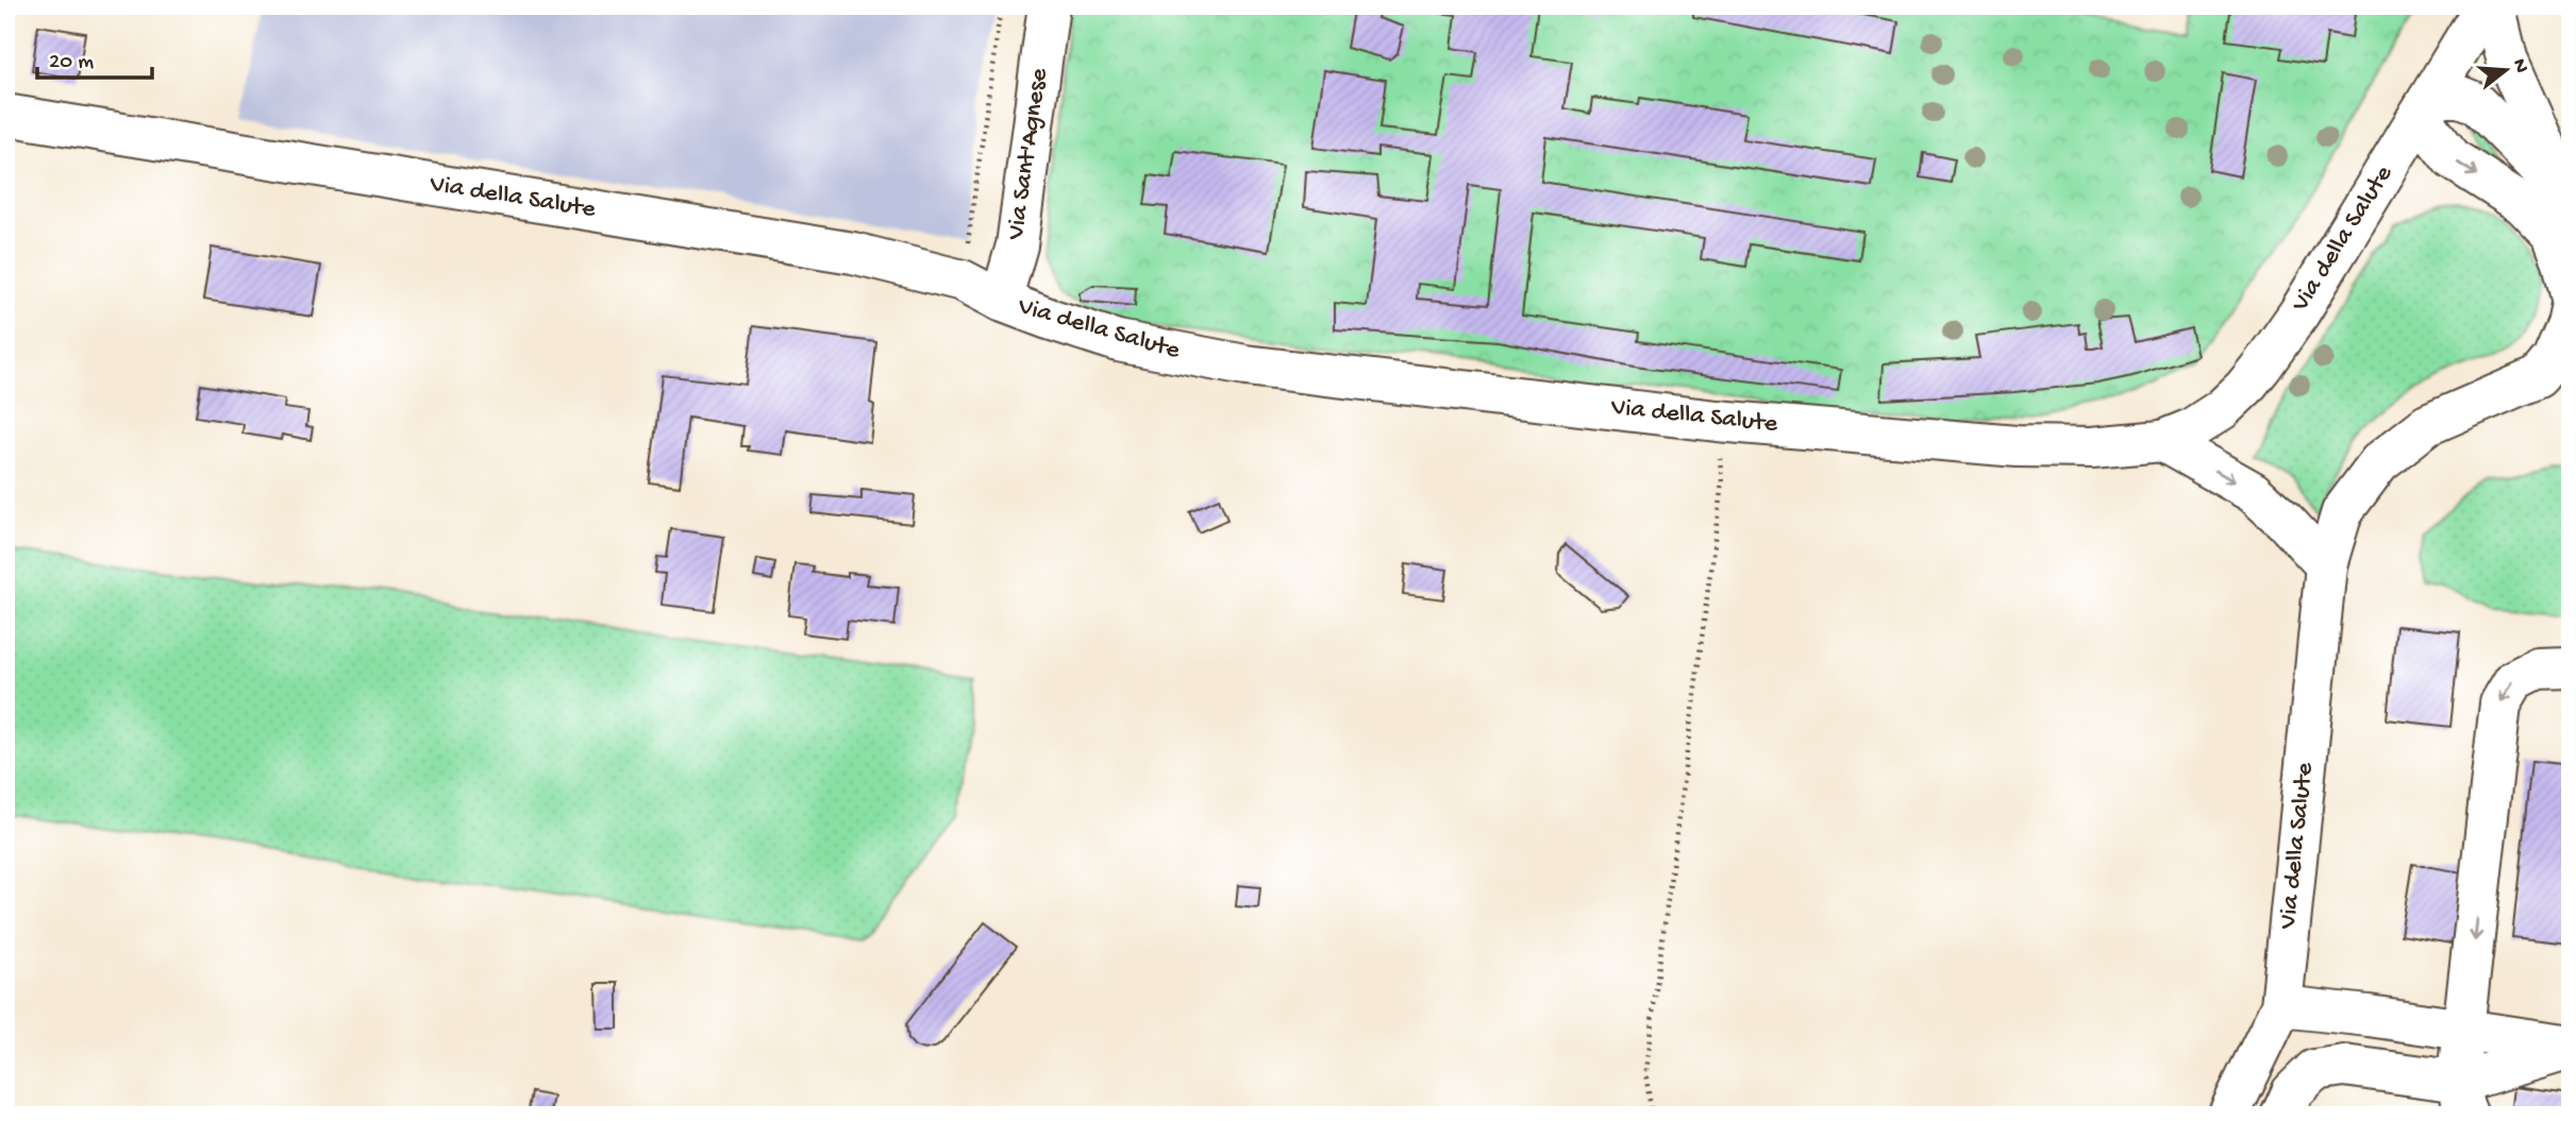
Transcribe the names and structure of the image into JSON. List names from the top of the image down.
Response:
{
  "streets": {
    "street": ["Via Sant'Agnese", "Via della Salute"]
  },
  "crossings": [
    ["Via Sant'Agnese", "Via della Salute"]
  ],
  "scale_bar": "20 m",
  "north": "right"
}
